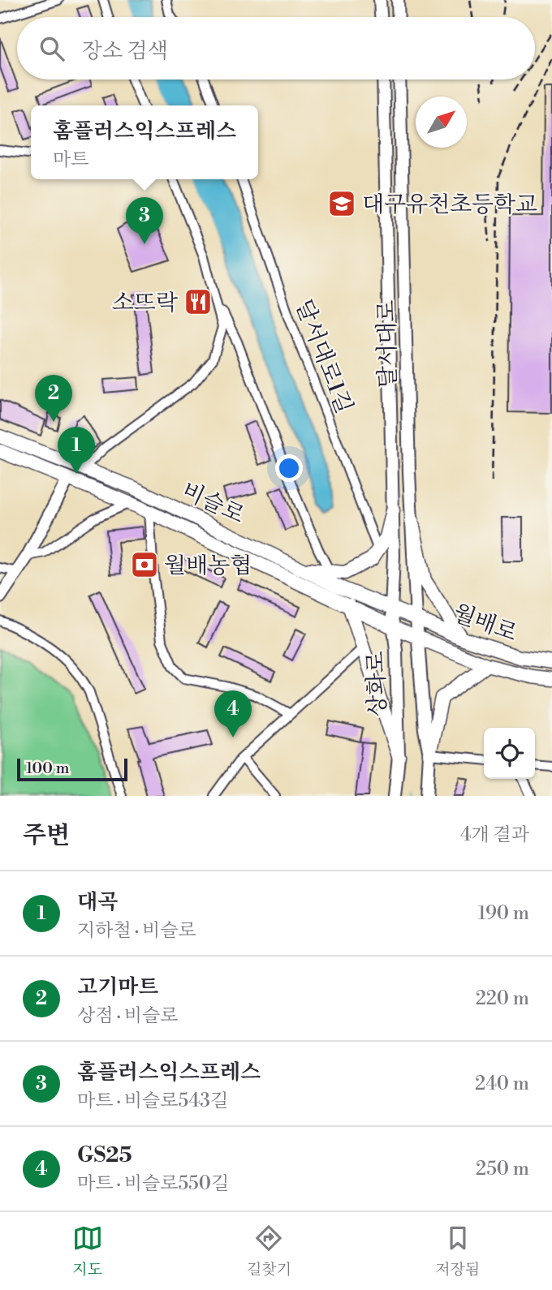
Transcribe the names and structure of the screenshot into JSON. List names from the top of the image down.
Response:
{
  "streets": {
    "main road": [
      "달서대로",
      "비슬로",
      "월배로",
      "상화로"
    ],
    "street": ["달서대로1길"]
  },
  "crossings": [
    ["달서대로", "비슬로"],
    ["달서대로", "월배로"],
    ["달서대로", "상화로"],
    ["비슬로", "월배로"],
    ["비슬로", "상화로"],
    ["월배로", "상화로"]
  ],
  "places": {
    "school or university": ["대구유천초등학교"],
    "restaurant": ["소뜨락"],
    "bank": ["월배농협"]
  },
  "scale_bar": "100 m",
  "north": "top right",
  "page": {
    "search": "장소 검색",
    "popup": ["홈플러스익스프레스", "마트"],
    "pins": [
      "3",
      "2",
      "1",
      "4"
    ],
    "scale": "100 m",
    "heading": ["주변", "4개 결과"],
    "list": [
      {
        "mark": "1",
        "name": "대곡",
        "note": "지하철 · 비슬로",
        "value": "190 m"
      },
      {
        "mark": "2",
        "name": "고기마트",
        "note": "상점 · 비슬로",
        "value": "220 m"
      },
      {
        "mark": "3",
        "name": "홈플러스익스프레스",
        "note": "마트 · 비슬로543길",
        "value": "240 m"
      },
      {
        "mark": "4",
        "name": "GS25",
        "note": "마트 · 비슬로550길",
        "value": "250 m"
      }
    ],
    "nav": ["지도", "길찾기", "저장됨"]
  }
}
